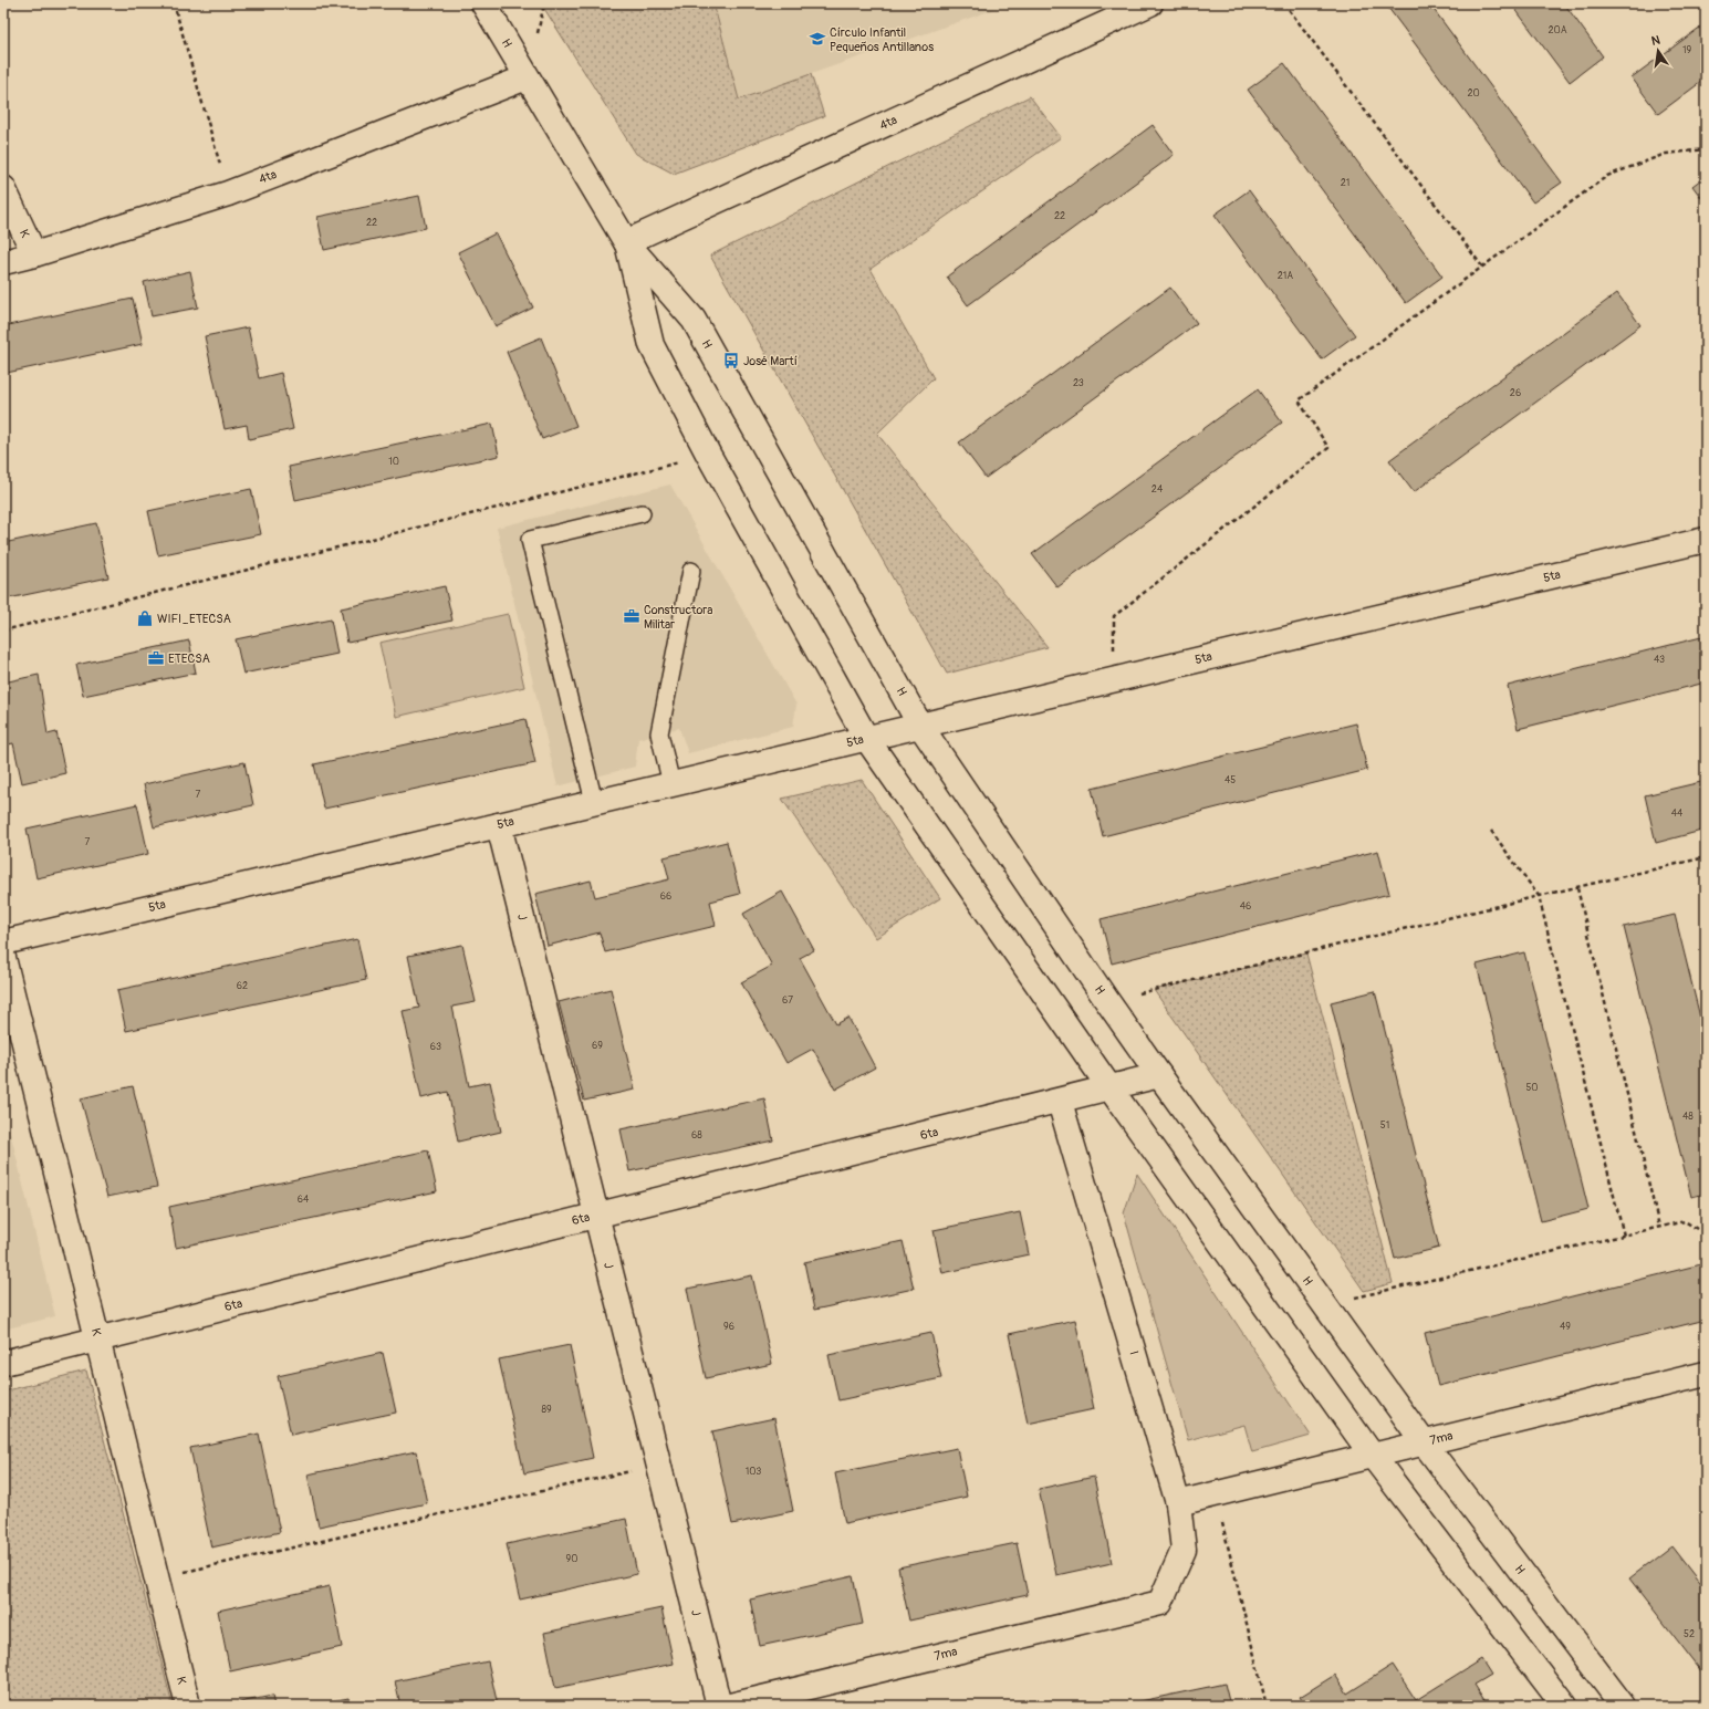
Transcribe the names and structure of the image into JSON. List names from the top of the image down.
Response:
{
  "streets": {
    "street": [
      "H",
      "4ta",
      "K",
      "5ta",
      "J",
      "6ta",
      "I",
      "7ma"
    ]
  },
  "crossings": [
    ["H", "4ta"],
    ["H", "5ta"],
    ["H", "6ta"],
    ["H", "7ma"],
    ["4ta", "K"],
    ["K", "6ta"],
    ["5ta", "J"],
    ["J", "6ta"],
    ["6ta", "I"],
    ["I", "7ma"]
  ],
  "places": {
    "school or university": ["Círculo Infantil Pequeños Antillanos"],
    "bus stop": ["José Martí"],
    "office": ["Constructora Militar", "ETECSA"],
    "shop": ["WIFI_ETECSA"]
  },
  "house_numbers": [
    "20A",
    "19",
    "20",
    "21",
    "22",
    "22",
    "21A",
    "23",
    "26",
    "10",
    "24",
    "43",
    "45",
    "7",
    "44",
    "7",
    "66",
    "46",
    "62",
    "67",
    "69",
    "63",
    "50",
    "48",
    "51",
    "68",
    "64",
    "96",
    "49",
    "89",
    "103",
    "90",
    "52"
  ],
  "north": "top"
}
